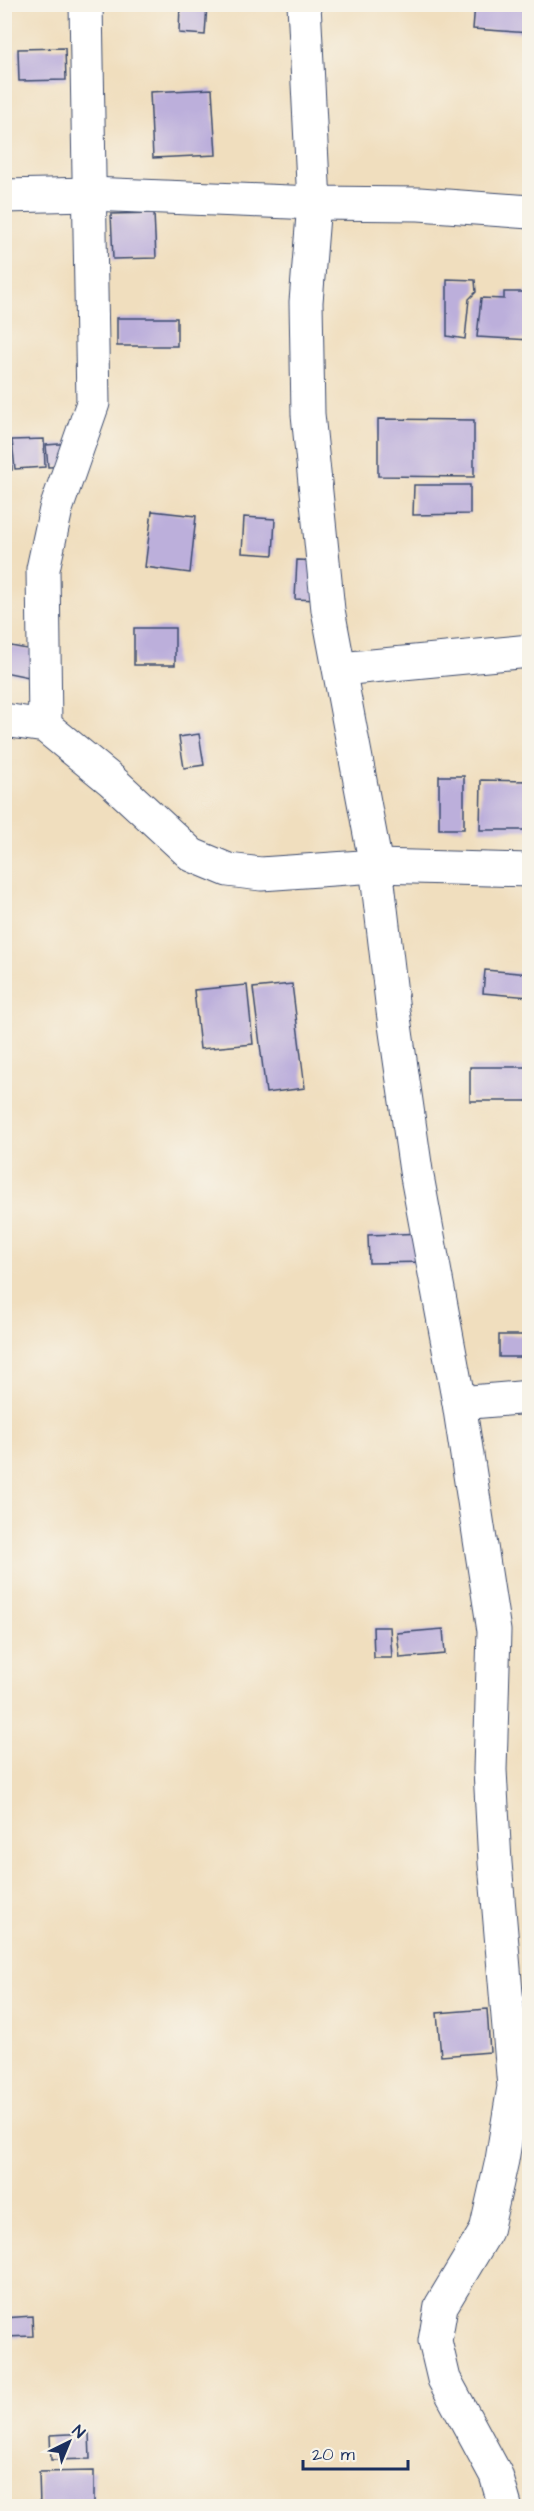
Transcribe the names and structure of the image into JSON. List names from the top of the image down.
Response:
{
  "scale_bar": "20 m",
  "north": "top right"
}
